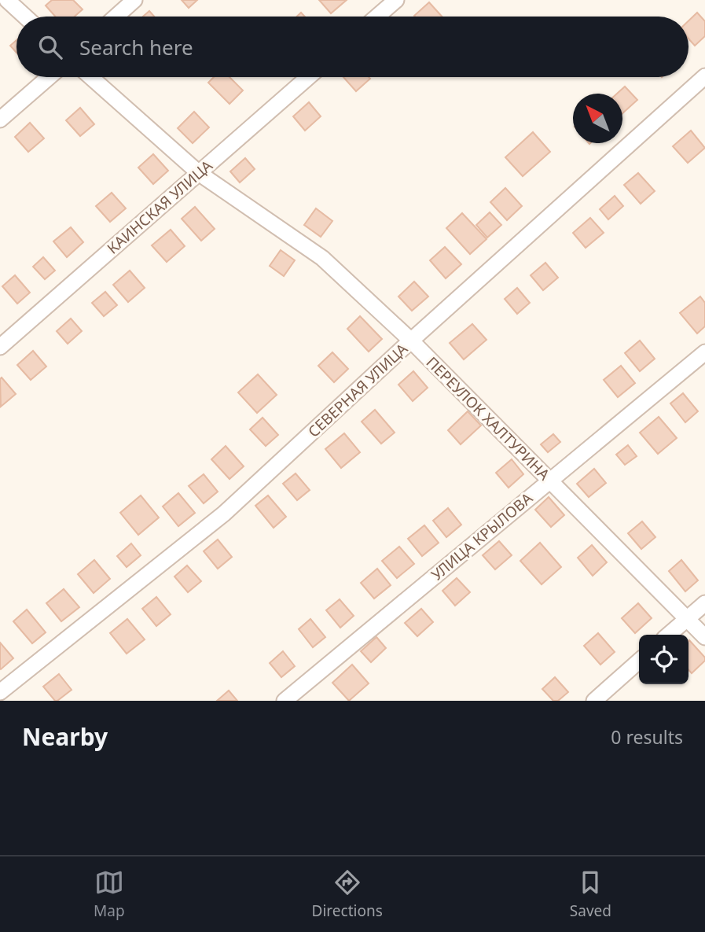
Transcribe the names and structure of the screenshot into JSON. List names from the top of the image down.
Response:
{
  "streets": {
    "street": [
      "КАИНСКАЯ УЛИЦА",
      "СЕВЕРНАЯ УЛИЦА",
      "ПЕРЕУЛОК ХАЛТУРИНА",
      "УЛИЦА КРЫЛОВА"
    ]
  },
  "crossings": [
    ["КАИНСКАЯ УЛИЦА", "ПЕРЕУЛОК ХАЛТУРИНА"],
    ["СЕВЕРНАЯ УЛИЦА", "ПЕРЕУЛОК ХАЛТУРИНА"],
    ["ПЕРЕУЛОК ХАЛТУРИНА", "УЛИЦА КРЫЛОВА"]
  ],
  "north": "top left",
  "page": {
    "search": "Search here",
    "heading": ["Nearby", "0 results"],
    "nav": ["Map", "Directions", "Saved"]
  }
}
